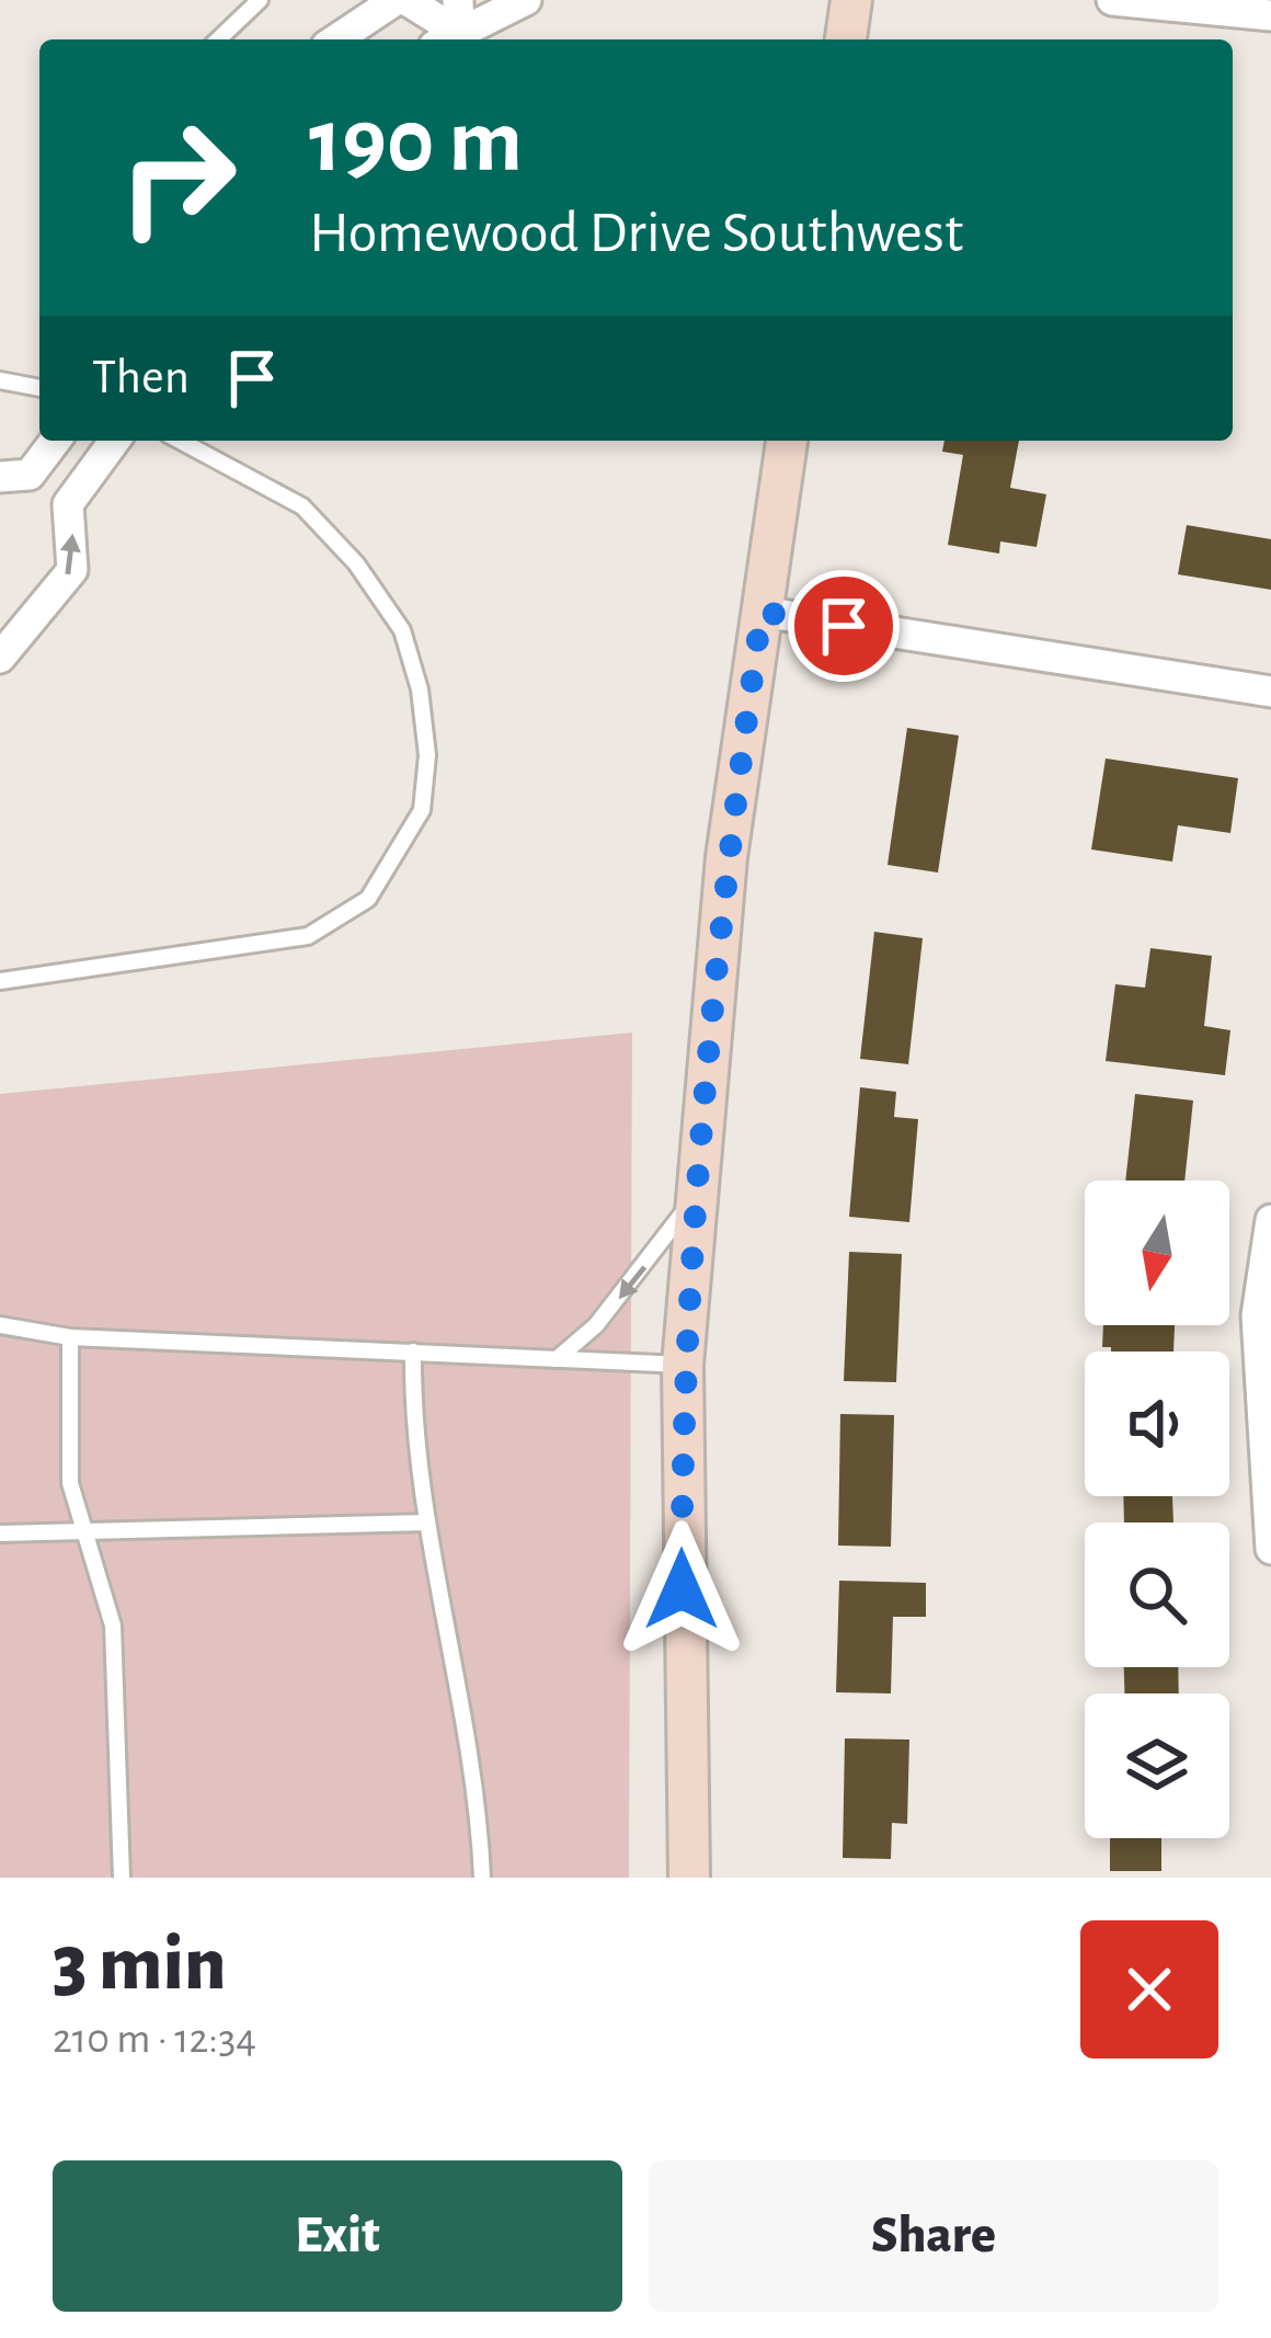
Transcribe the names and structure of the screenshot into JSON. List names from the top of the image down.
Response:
{
  "north": "bottom",
  "page": {
    "turn": ["190 m", "Homewood Drive Southwest"],
    "then": "Then",
    "heading": ["3 min", "210 m · 12:34"],
    "buttons": ["Exit", "Share"]
  }
}
